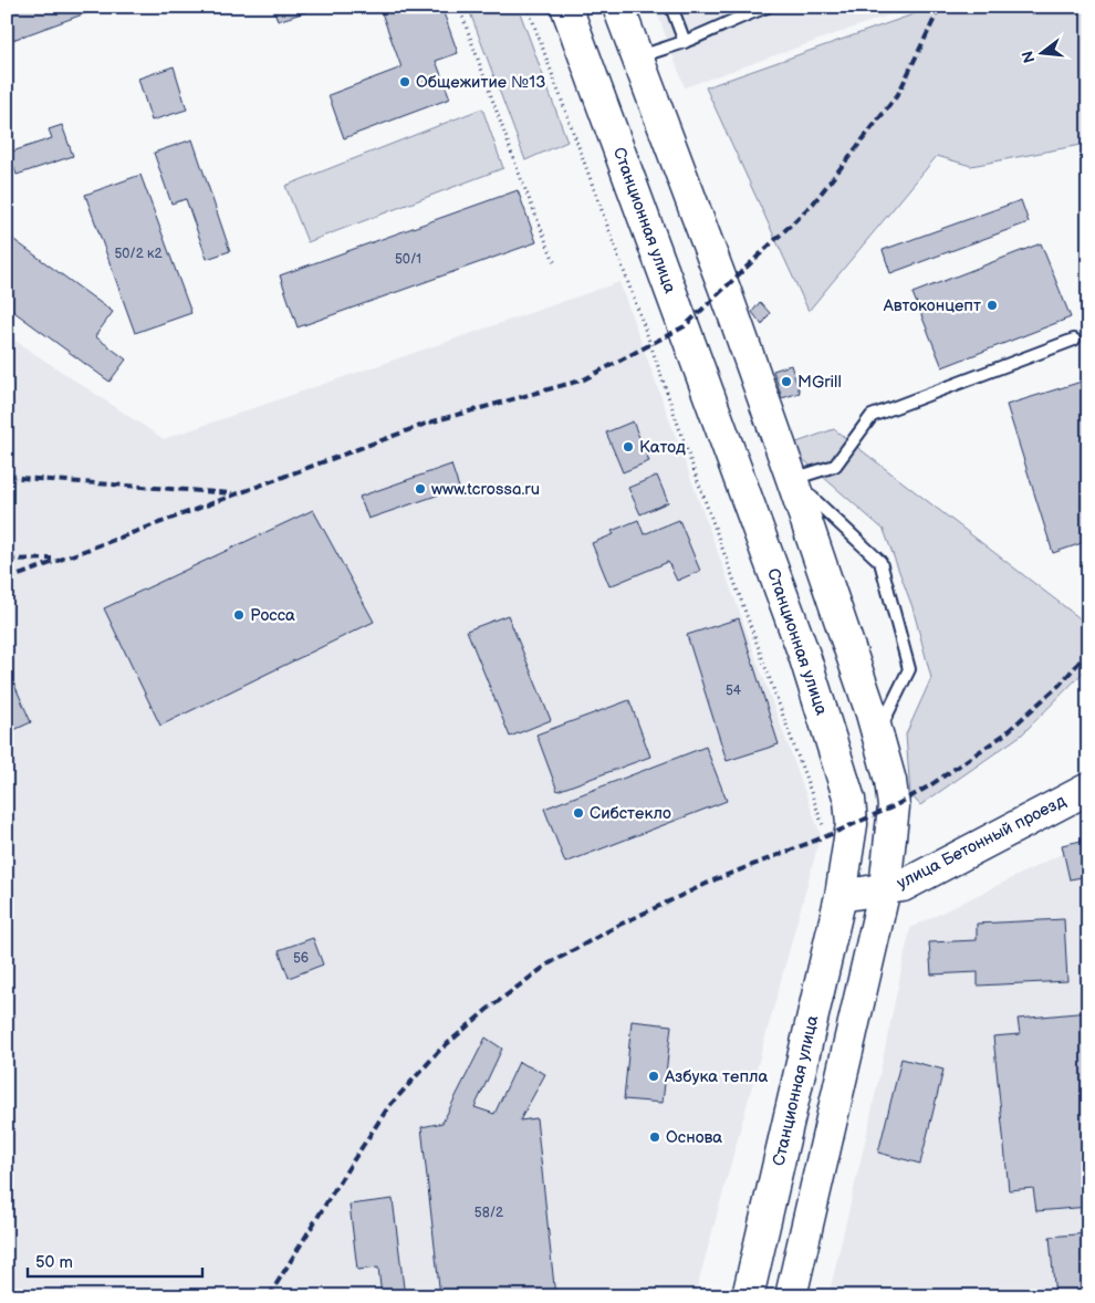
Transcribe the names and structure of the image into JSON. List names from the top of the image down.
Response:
{
  "streets": {
    "main road": ["Станционная улица", "улица Бетонный проезд"]
  },
  "crossings": [
    ["Станционная улица", "улица Бетонный проезд"]
  ],
  "places": [
    "Общежитие №13",
    "Автоконцепт",
    "MGrill",
    "Катод",
    "www.tcrossa.ru",
    "Росса",
    "Сибстекло",
    "Азбука тепла",
    "Основа"
  ],
  "house_numbers": [
    "50/2 к2",
    "50/1",
    "54",
    "56",
    "58/2"
  ],
  "scale_bar": "50 m",
  "north": "left"
}
